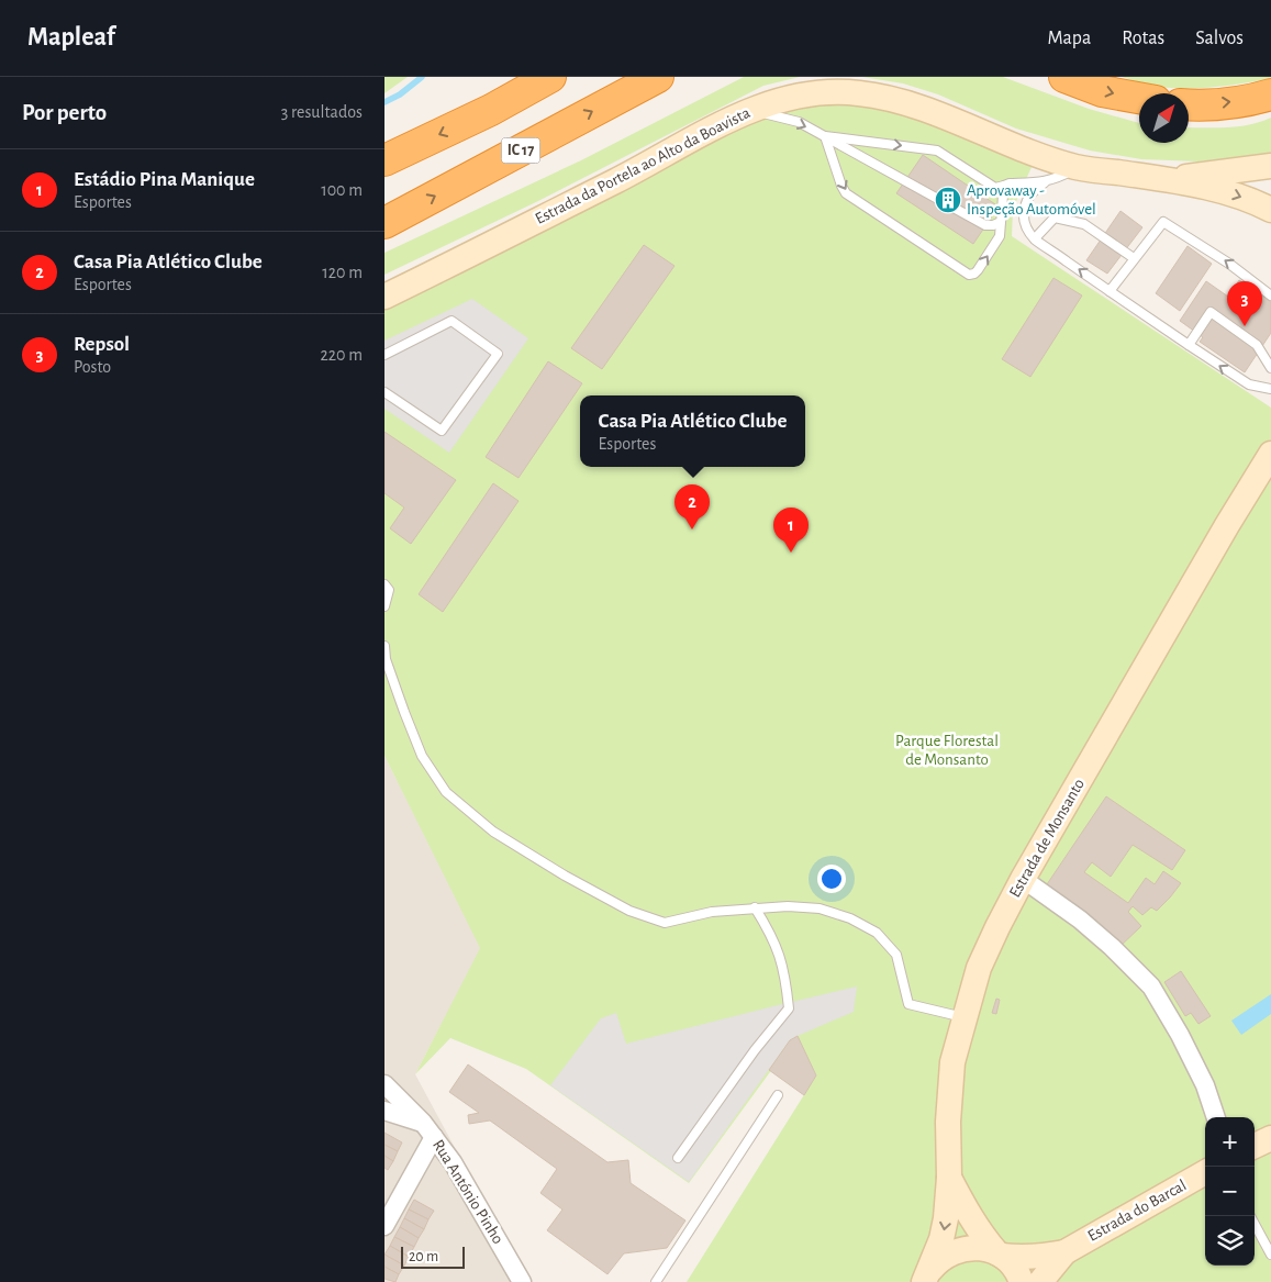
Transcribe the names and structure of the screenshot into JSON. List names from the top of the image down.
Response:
{
  "streets": {
    "highway": ["IC 17"],
    "street": [
      "Estrada da Portela ao Alto da Boavista",
      "Estrada de Monsanto",
      "Rua António Pinho",
      "Estrada do Barcal"
    ]
  },
  "parks": ["Parque Florestal de Monsanto"],
  "places": {
    "building": ["Aprovaway - Inspeção Automóvel"]
  },
  "scale_bar": "20 m",
  "north": "top right",
  "page": {
    "header": "Mapleaf",
    "nav": ["Mapa", "Rotas", "Salvos"],
    "heading": ["Por perto", "3 resultados"],
    "list": [
      {
        "mark": "1",
        "name": "Estádio Pina Manique",
        "note": "Esportes",
        "value": "100 m"
      },
      {
        "mark": "2",
        "name": "Casa Pia Atlético Clube",
        "note": "Esportes",
        "value": "120 m"
      },
      {
        "mark": "3",
        "name": "Repsol",
        "note": "Posto",
        "value": "220 m"
      }
    ],
    "pins": ["3", "2", "1"],
    "popup": ["Casa Pia Atlético Clube", "Esportes"],
    "map_buttons": ["+", "−"],
    "scale": "20 m"
  }
}
